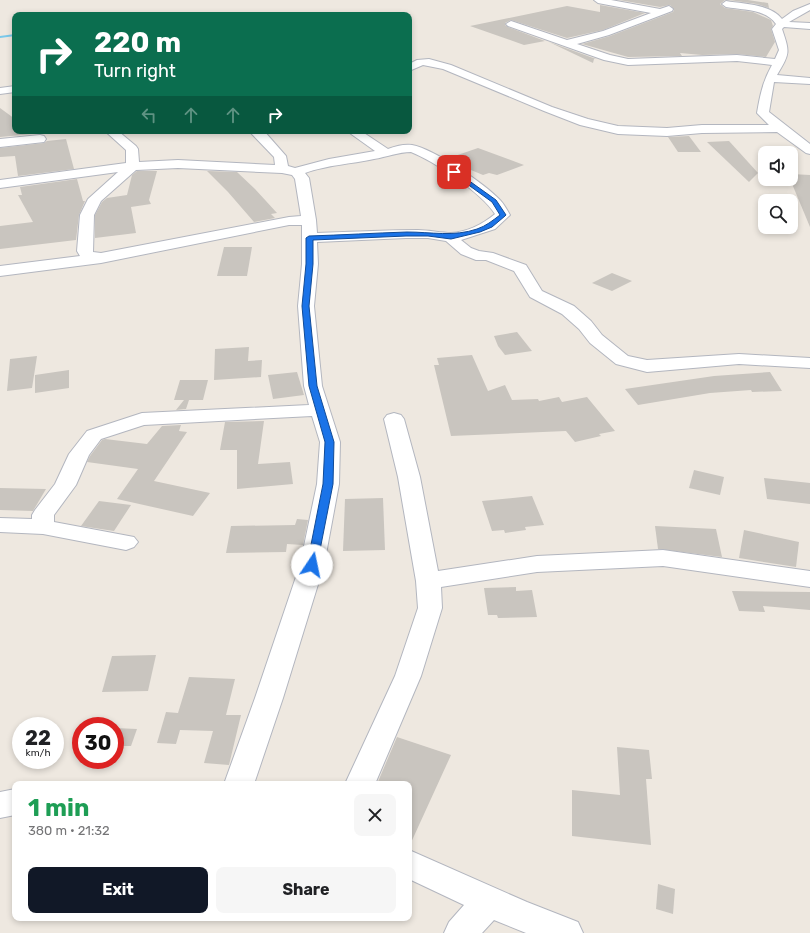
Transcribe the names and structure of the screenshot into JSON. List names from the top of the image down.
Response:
{
  "page": {
    "turn": ["220 m", "Turn right"],
    "speed": "22 km/h",
    "limit": "30",
    "heading": ["1 min", "380 m · 21:32"],
    "buttons": ["Exit", "Share"]
  }
}
